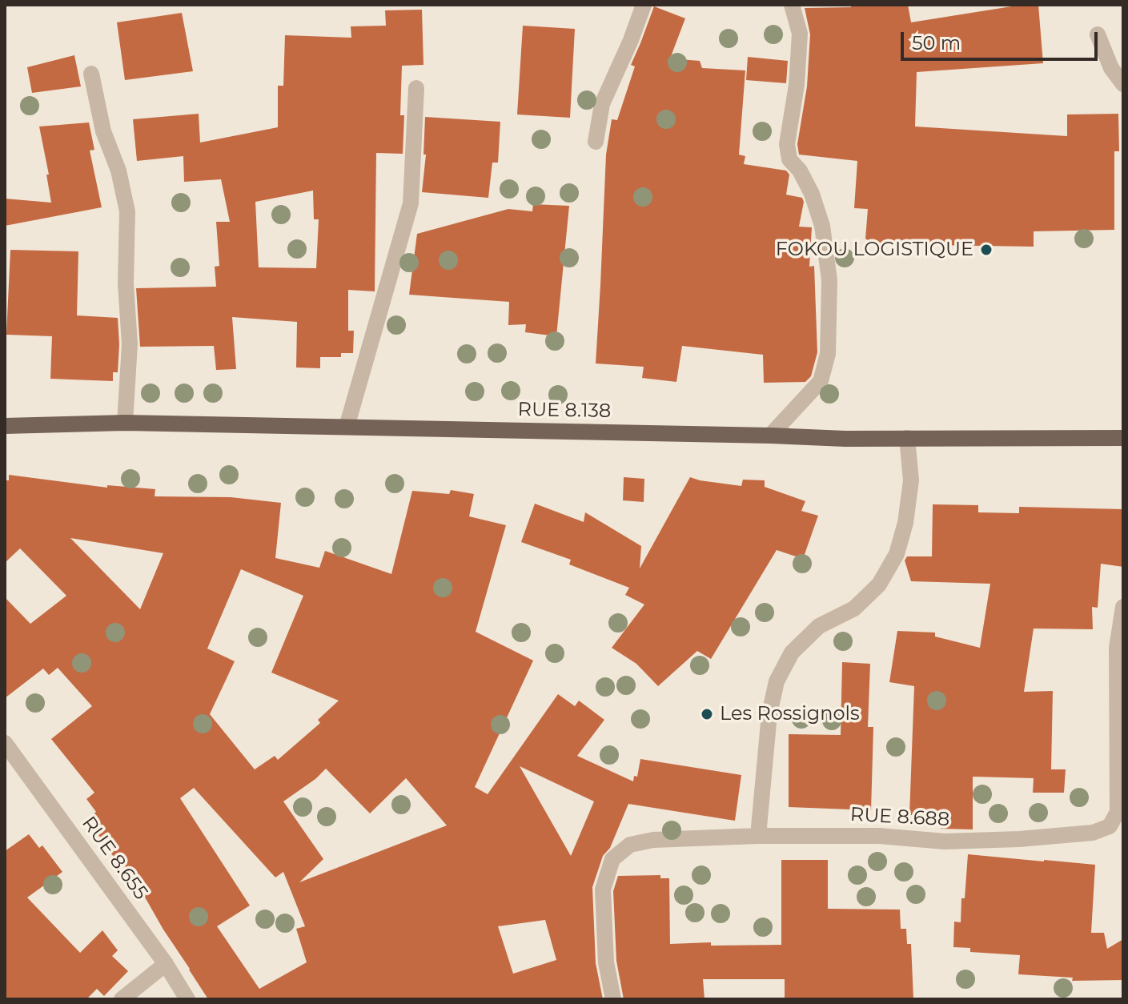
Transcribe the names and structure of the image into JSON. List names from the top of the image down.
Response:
{
  "streets": {
    "main road": ["RUE 8.138"],
    "street": ["RUE 8.688", "RUE 8.655"]
  },
  "places": ["FOKOU LOGISTIQUE", "Les Rossignols"],
  "scale_bar": "50 m"
}
